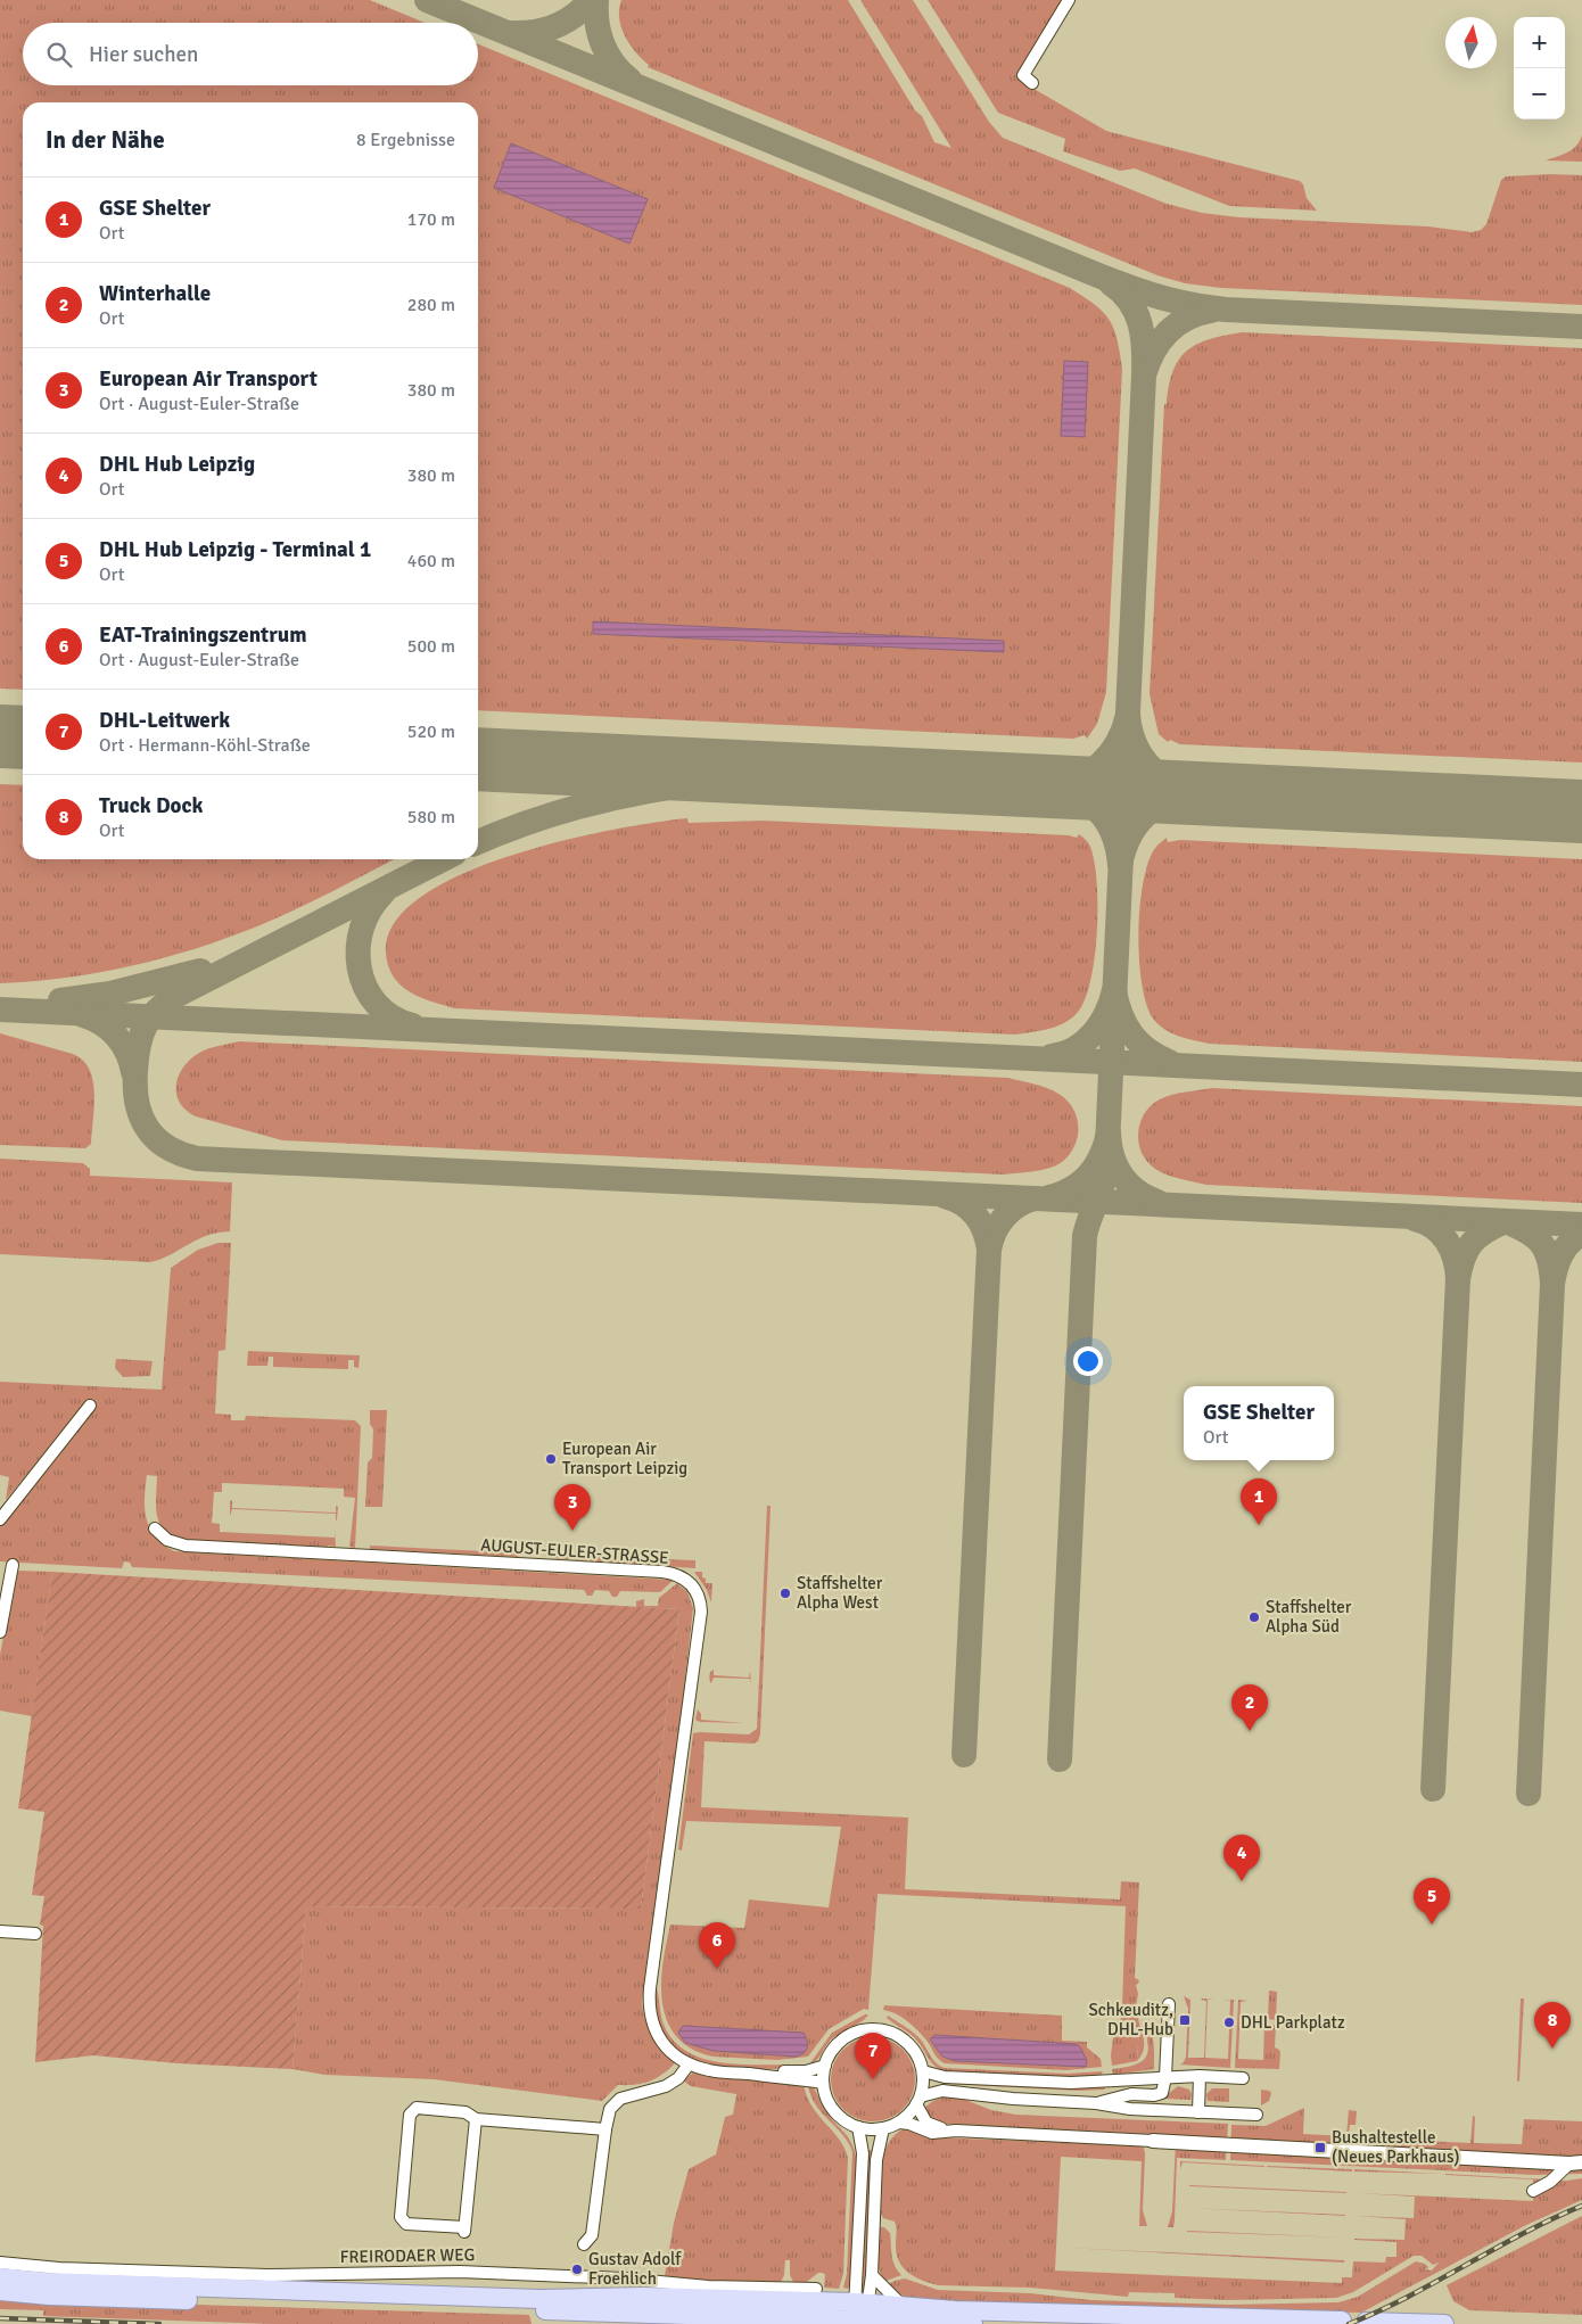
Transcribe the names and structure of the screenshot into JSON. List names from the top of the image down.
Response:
{
  "streets": {
    "street": ["AUGUST-EULER-STRASSE", "FREIRODAER WEG"]
  },
  "places": {
    "other": [
      "European Air Transport Leipzig",
      "Staffshelter Alpha West",
      "Staffshelter Alpha Süd",
      "DHL Parkplatz",
      "Gustav Adolf Froehlich"
    ],
    "transit": ["Schkeuditz, DHL-Hub", "Bushaltestelle (Neues Parkhaus)"]
  },
  "north": "top",
  "page": {
    "map_buttons": ["+", "−"],
    "search": "Hier suchen",
    "heading": ["In der Nähe", "8 Ergebnisse"],
    "list": [
      {
        "mark": "1",
        "name": "GSE Shelter",
        "note": "Ort",
        "value": "170 m"
      },
      {
        "mark": "2",
        "name": "Winterhalle",
        "note": "Ort",
        "value": "280 m"
      },
      {
        "mark": "3",
        "name": "European Air Transport",
        "note": "Ort · August-Euler-Straße",
        "value": "380 m"
      },
      {
        "mark": "4",
        "name": "DHL Hub Leipzig",
        "note": "Ort",
        "value": "380 m"
      },
      {
        "mark": "5",
        "name": "DHL Hub Leipzig - Terminal 1",
        "note": "Ort",
        "value": "460 m"
      },
      {
        "mark": "6",
        "name": "EAT-Trainingszentrum",
        "note": "Ort · August-Euler-Straße",
        "value": "500 m"
      },
      {
        "mark": "7",
        "name": "DHL-Leitwerk",
        "note": "Ort · Hermann-Köhl-Straße",
        "value": "520 m"
      },
      {
        "mark": "8",
        "name": "Truck Dock",
        "note": "Ort",
        "value": "580 m"
      }
    ],
    "popup": ["GSE Shelter", "Ort"],
    "pins": [
      "1",
      "3",
      "2",
      "4",
      "5",
      "6",
      "8",
      "7"
    ]
  }
}
